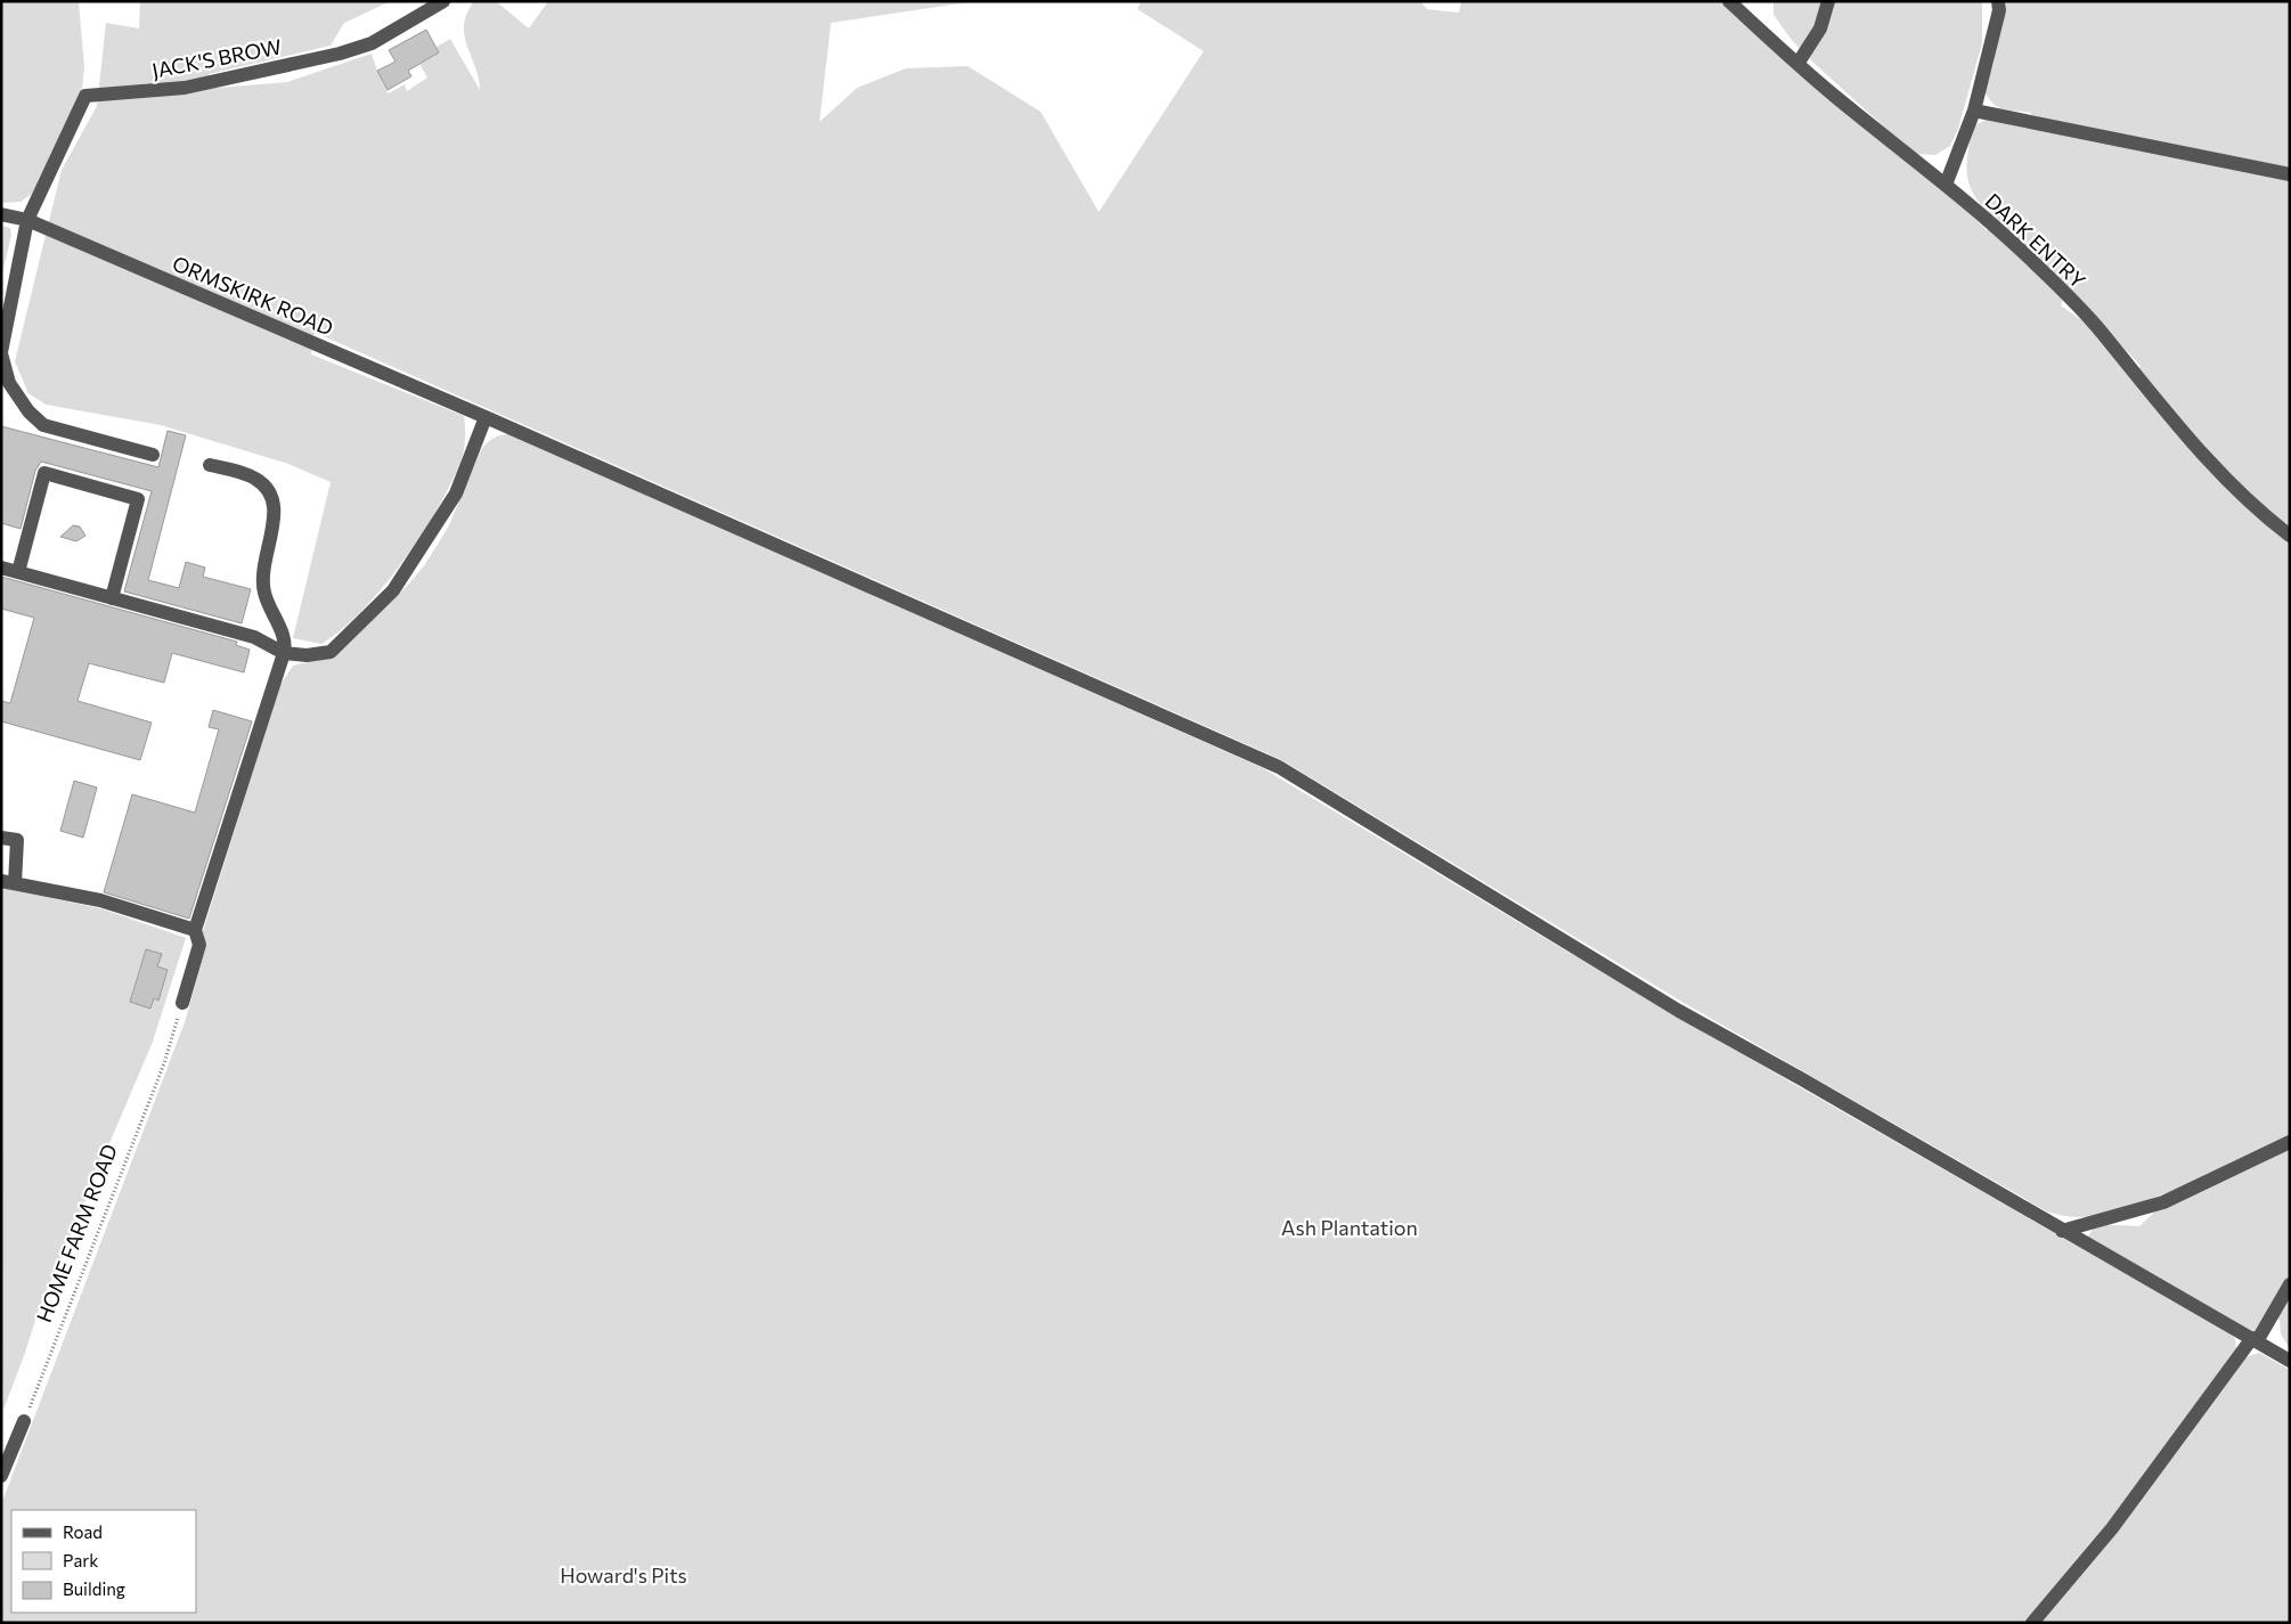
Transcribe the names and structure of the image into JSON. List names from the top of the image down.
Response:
{
  "streets": {
    "street": ["JACK'S BROW", "DARK ENTRY", "ORMSKIRK ROAD"],
    "path": ["HOME FARM ROAD"]
  },
  "crossings": [
    ["JACK'S BROW", "ORMSKIRK ROAD"]
  ],
  "parks": ["Ash Plantation", "Howard's Pits"],
  "legend": ["Road", "Park", "Building"]
}
